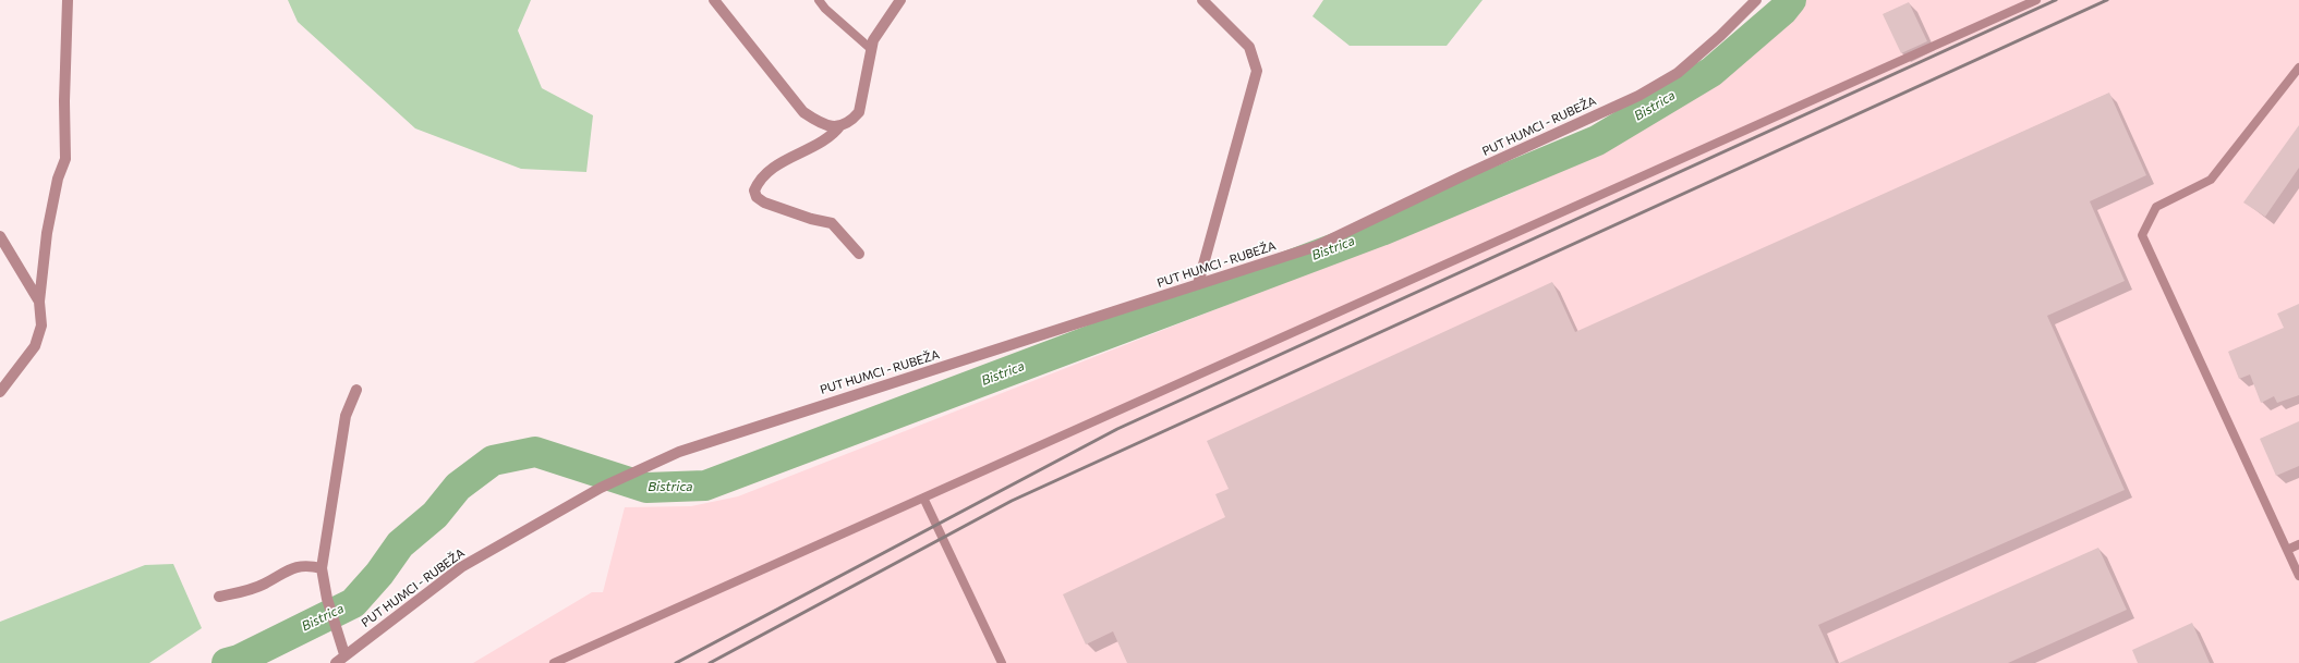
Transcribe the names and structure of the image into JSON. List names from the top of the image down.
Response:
{
  "streets": {
    "street": ["PUT HUMCI - RUBEŽA"]
  },
  "water": ["Bistrica"]
}
